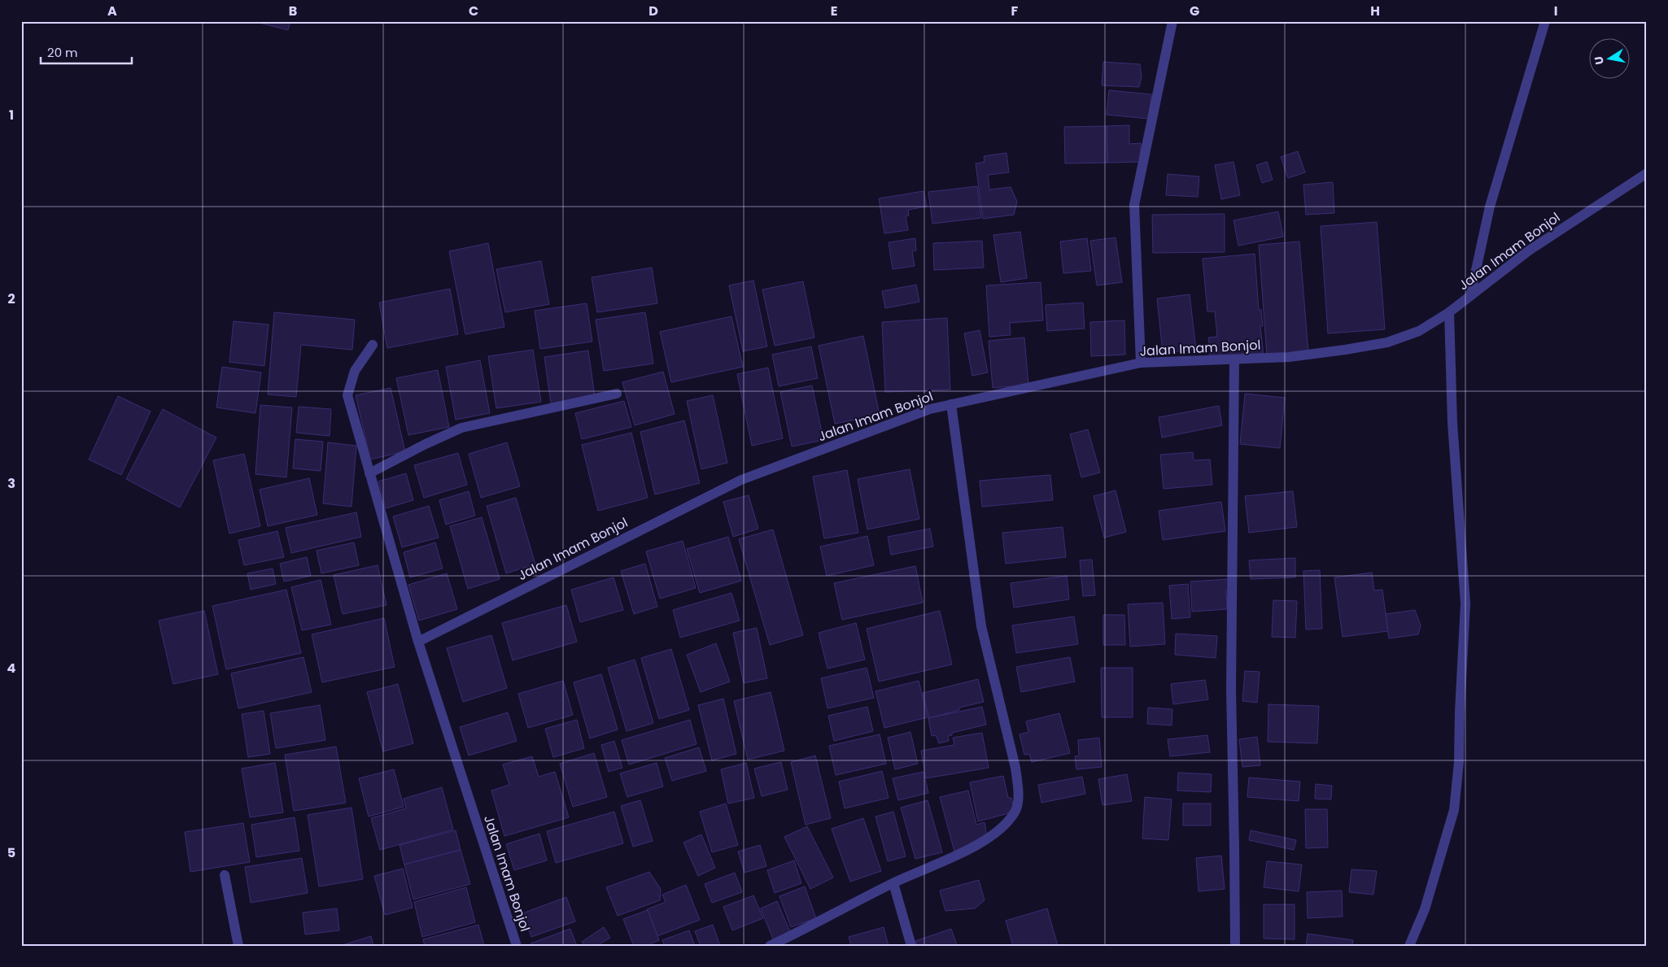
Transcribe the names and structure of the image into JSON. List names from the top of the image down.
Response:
{
  "streets": {
    "street": ["Jalan Imam Bonjol"]
  },
  "scale_bar": "20 m",
  "north": "left",
  "grid": {
    "columns": [
      "A",
      "B",
      "C",
      "D",
      "E",
      "F",
      "G",
      "H",
      "I"
    ],
    "rows": [
      "1",
      "2",
      "3",
      "4",
      "5"
    ]
  }
}
